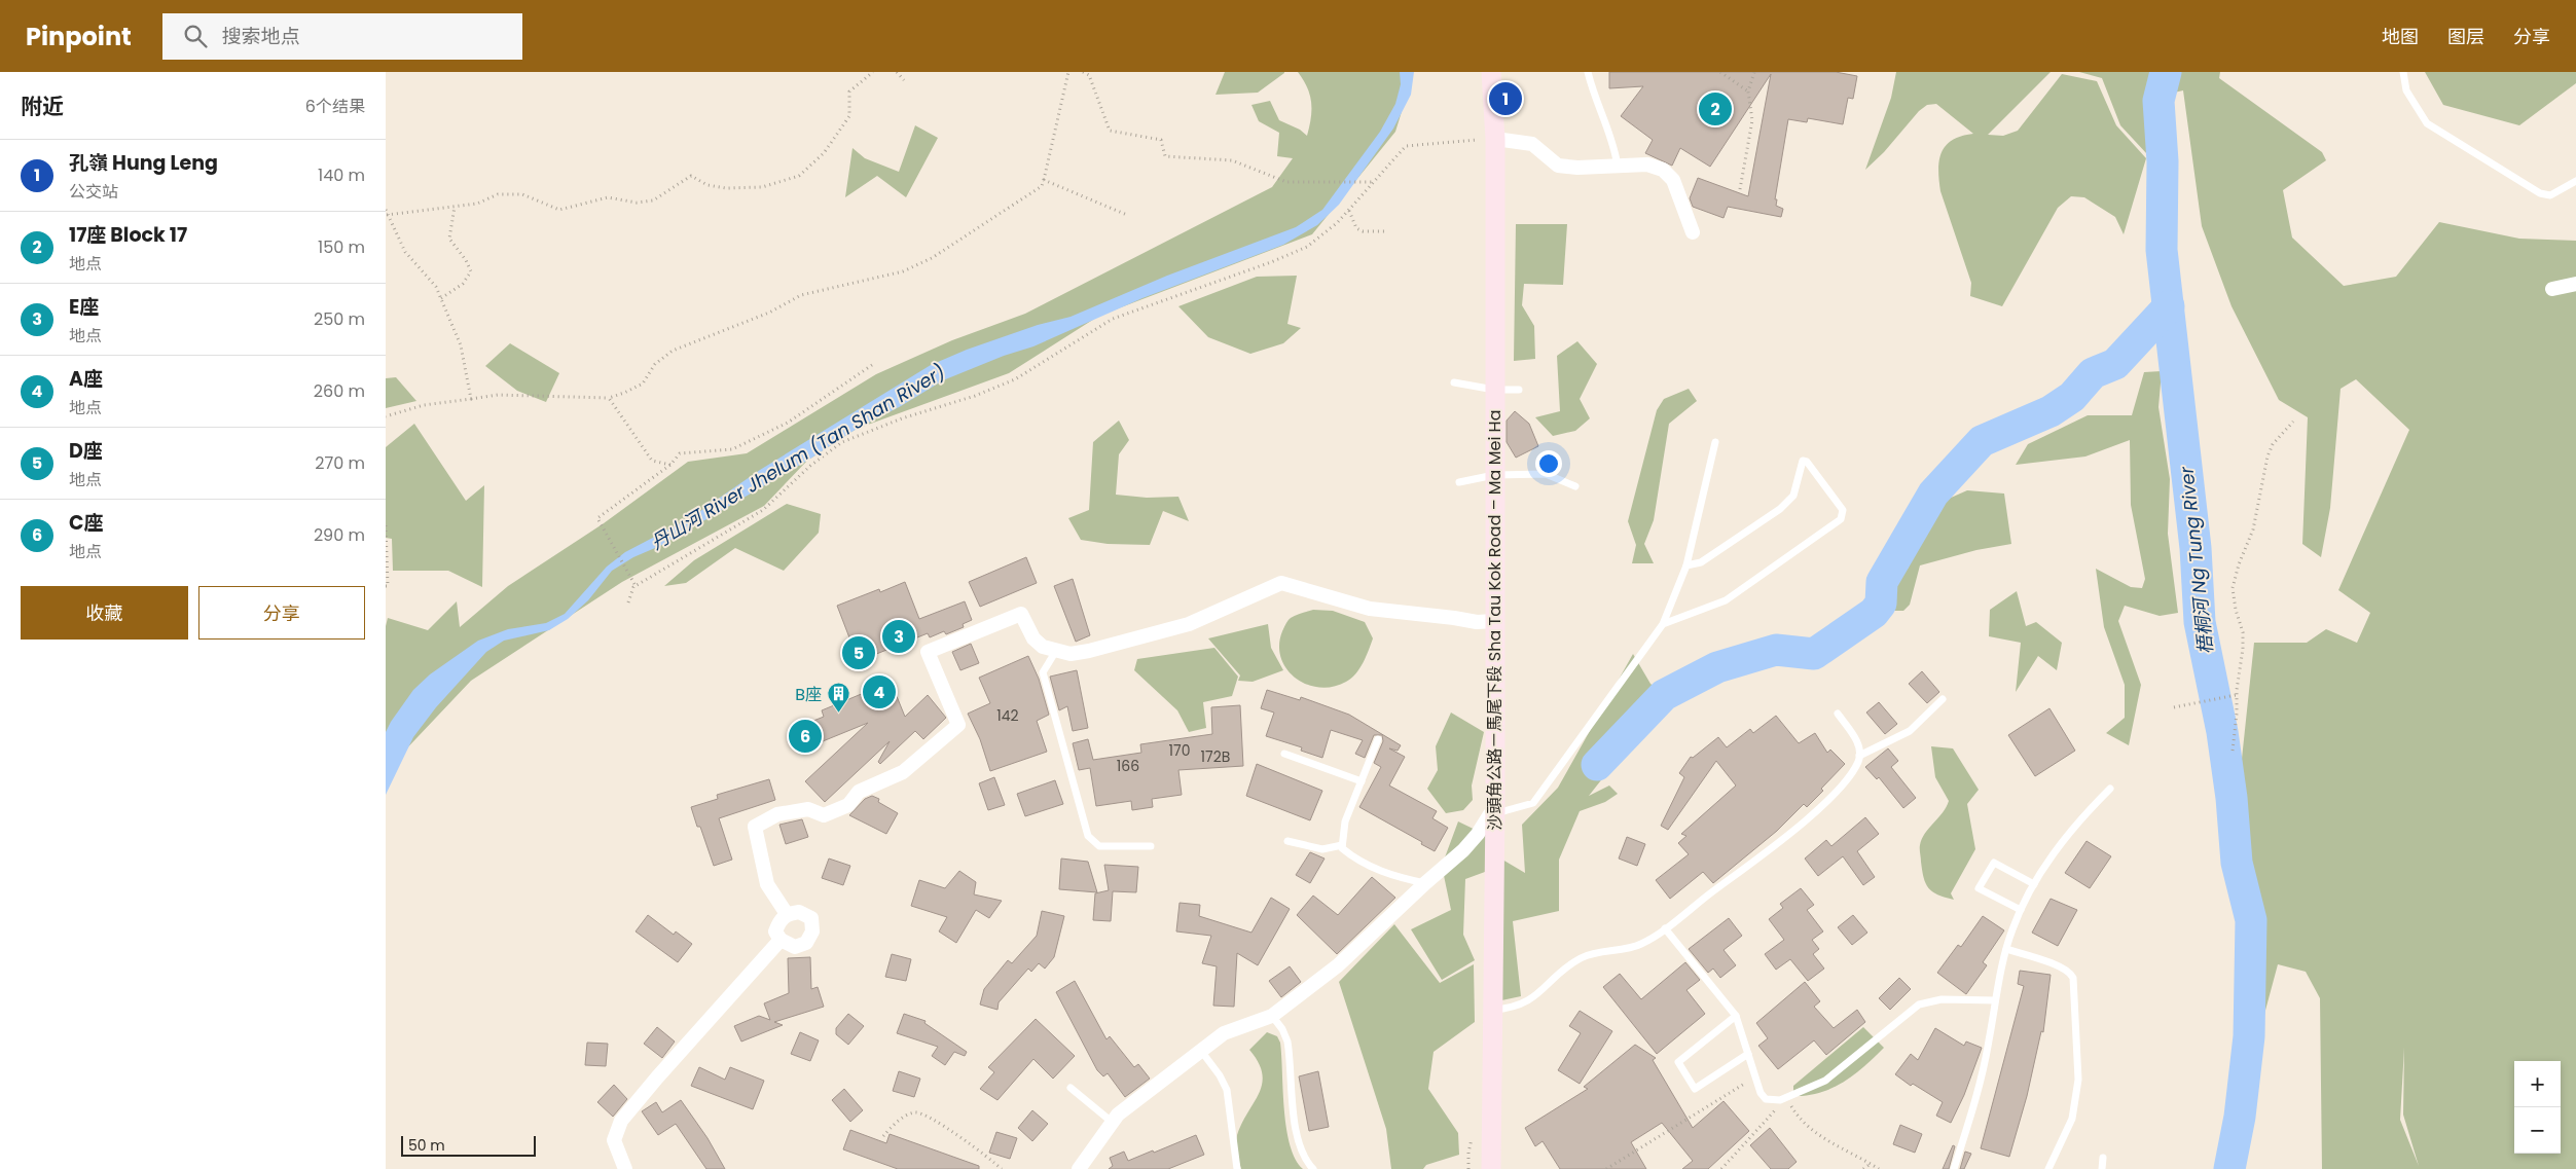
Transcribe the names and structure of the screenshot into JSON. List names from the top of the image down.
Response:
{
  "streets": {
    "main road": ["沙頭角公路－馬尾下段 Sha Tau Kok Road – Ma Mei Ha"]
  },
  "water": ["丹山河 River Jhelum (Tan Shan River)", "梧桐河 Ng Tung River"],
  "places": {
    "building": ["B座"]
  },
  "house_numbers": [
    "142",
    "170",
    "172B",
    "166"
  ],
  "scale_bar": "50 m",
  "page": {
    "header": "Pinpoint",
    "search": "搜索地点",
    "nav": ["地图", "图层", "分享"],
    "heading": ["附近", "6个结果"],
    "pins": [
      "1",
      "2",
      "3",
      "5",
      "4",
      "6"
    ],
    "list": [
      {
        "mark": "1",
        "name": "孔嶺 Hung Leng",
        "note": "公交站",
        "value": "140 m"
      },
      {
        "mark": "2",
        "name": "17座 Block 17",
        "note": "地点",
        "value": "150 m"
      },
      {
        "mark": "3",
        "name": "E座",
        "note": "地点",
        "value": "250 m"
      },
      {
        "mark": "4",
        "name": "A座",
        "note": "地点",
        "value": "260 m"
      },
      {
        "mark": "5",
        "name": "D座",
        "note": "地点",
        "value": "270 m"
      },
      {
        "mark": "6",
        "name": "C座",
        "note": "地点",
        "value": "290 m"
      }
    ],
    "buttons": ["收藏", "分享"],
    "map_buttons": ["+", "−"],
    "scale": "50 m"
  }
}
